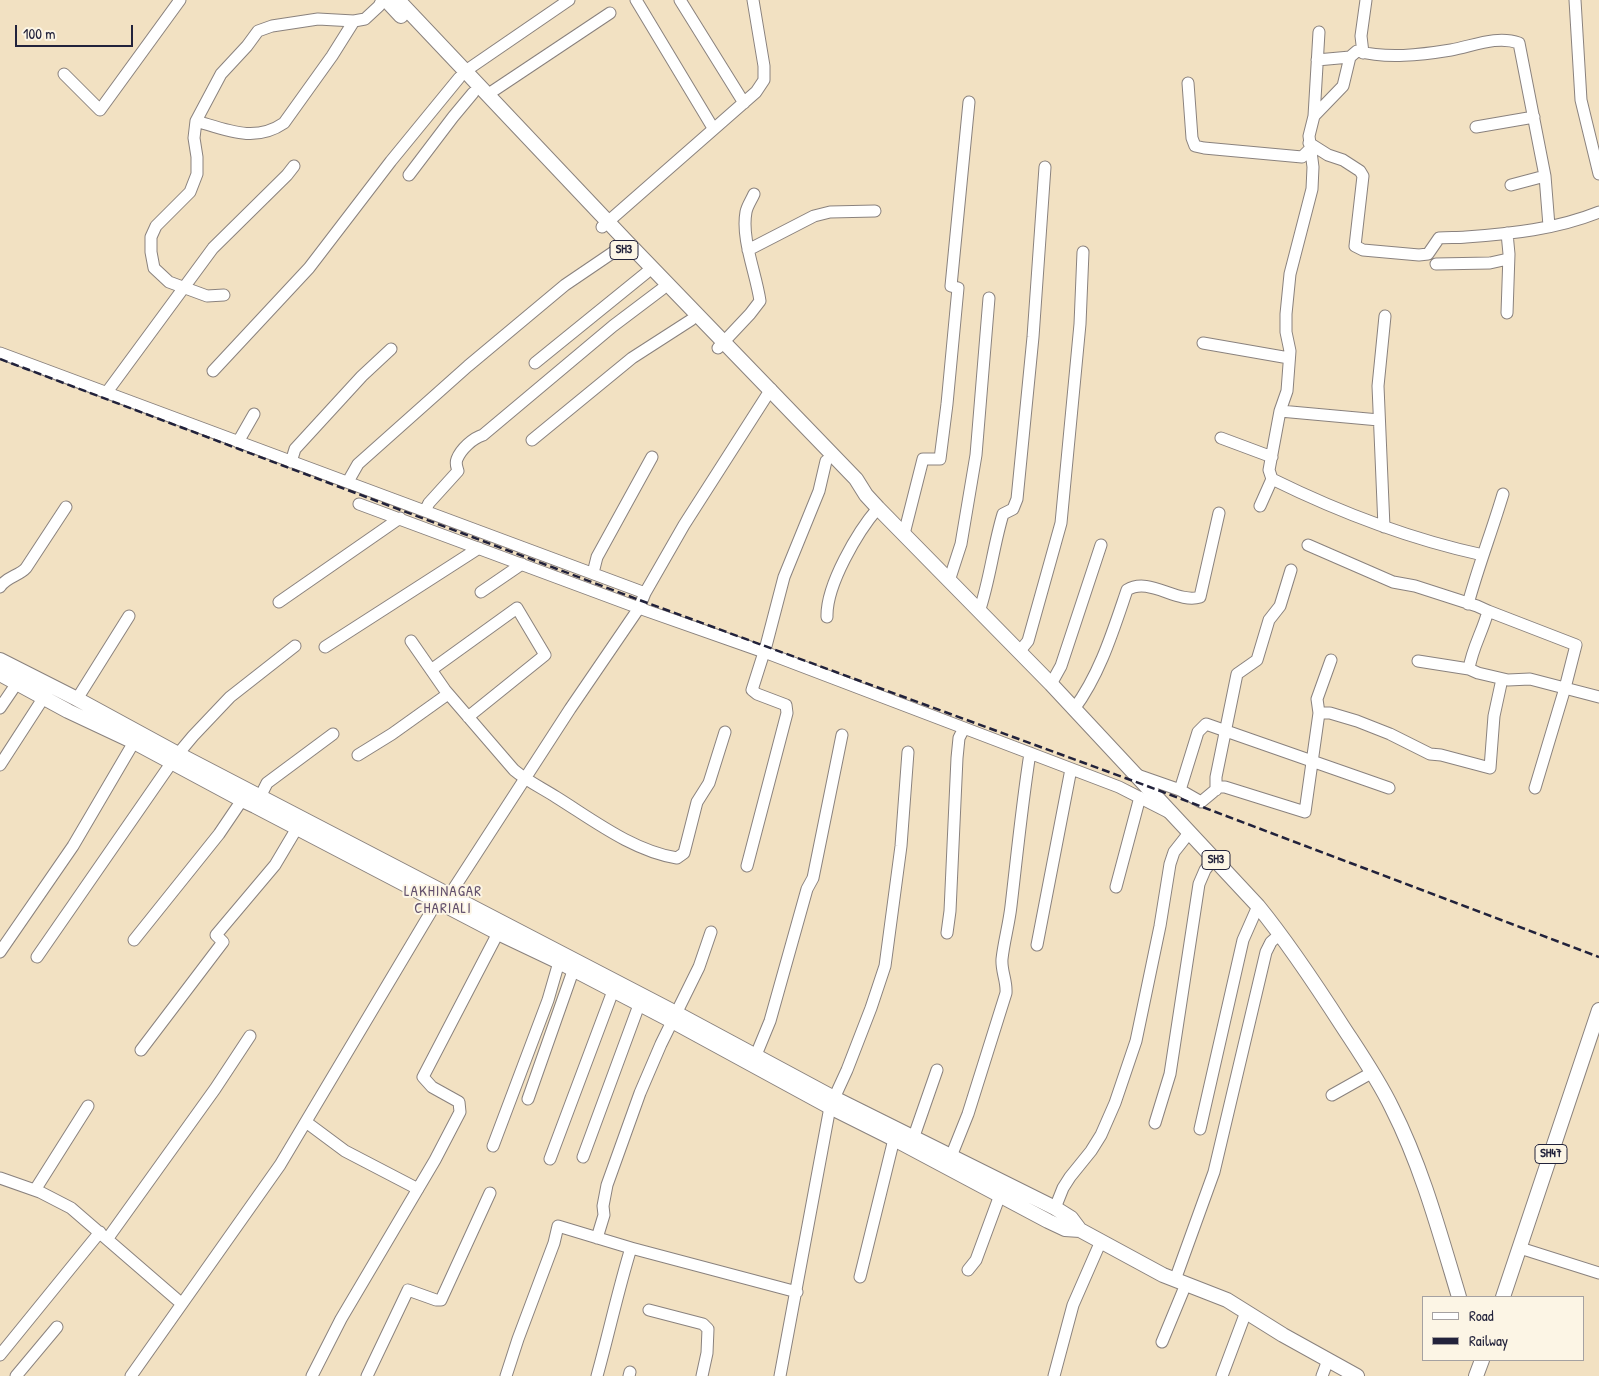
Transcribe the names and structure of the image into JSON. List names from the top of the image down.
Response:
{
  "streets": {
    "main road": ["SH3", "SH47"]
  },
  "districts": ["LAKHINAGAR CHARIALI"],
  "legend": ["Road", "Railway"],
  "scale_bar": "100 m"
}
